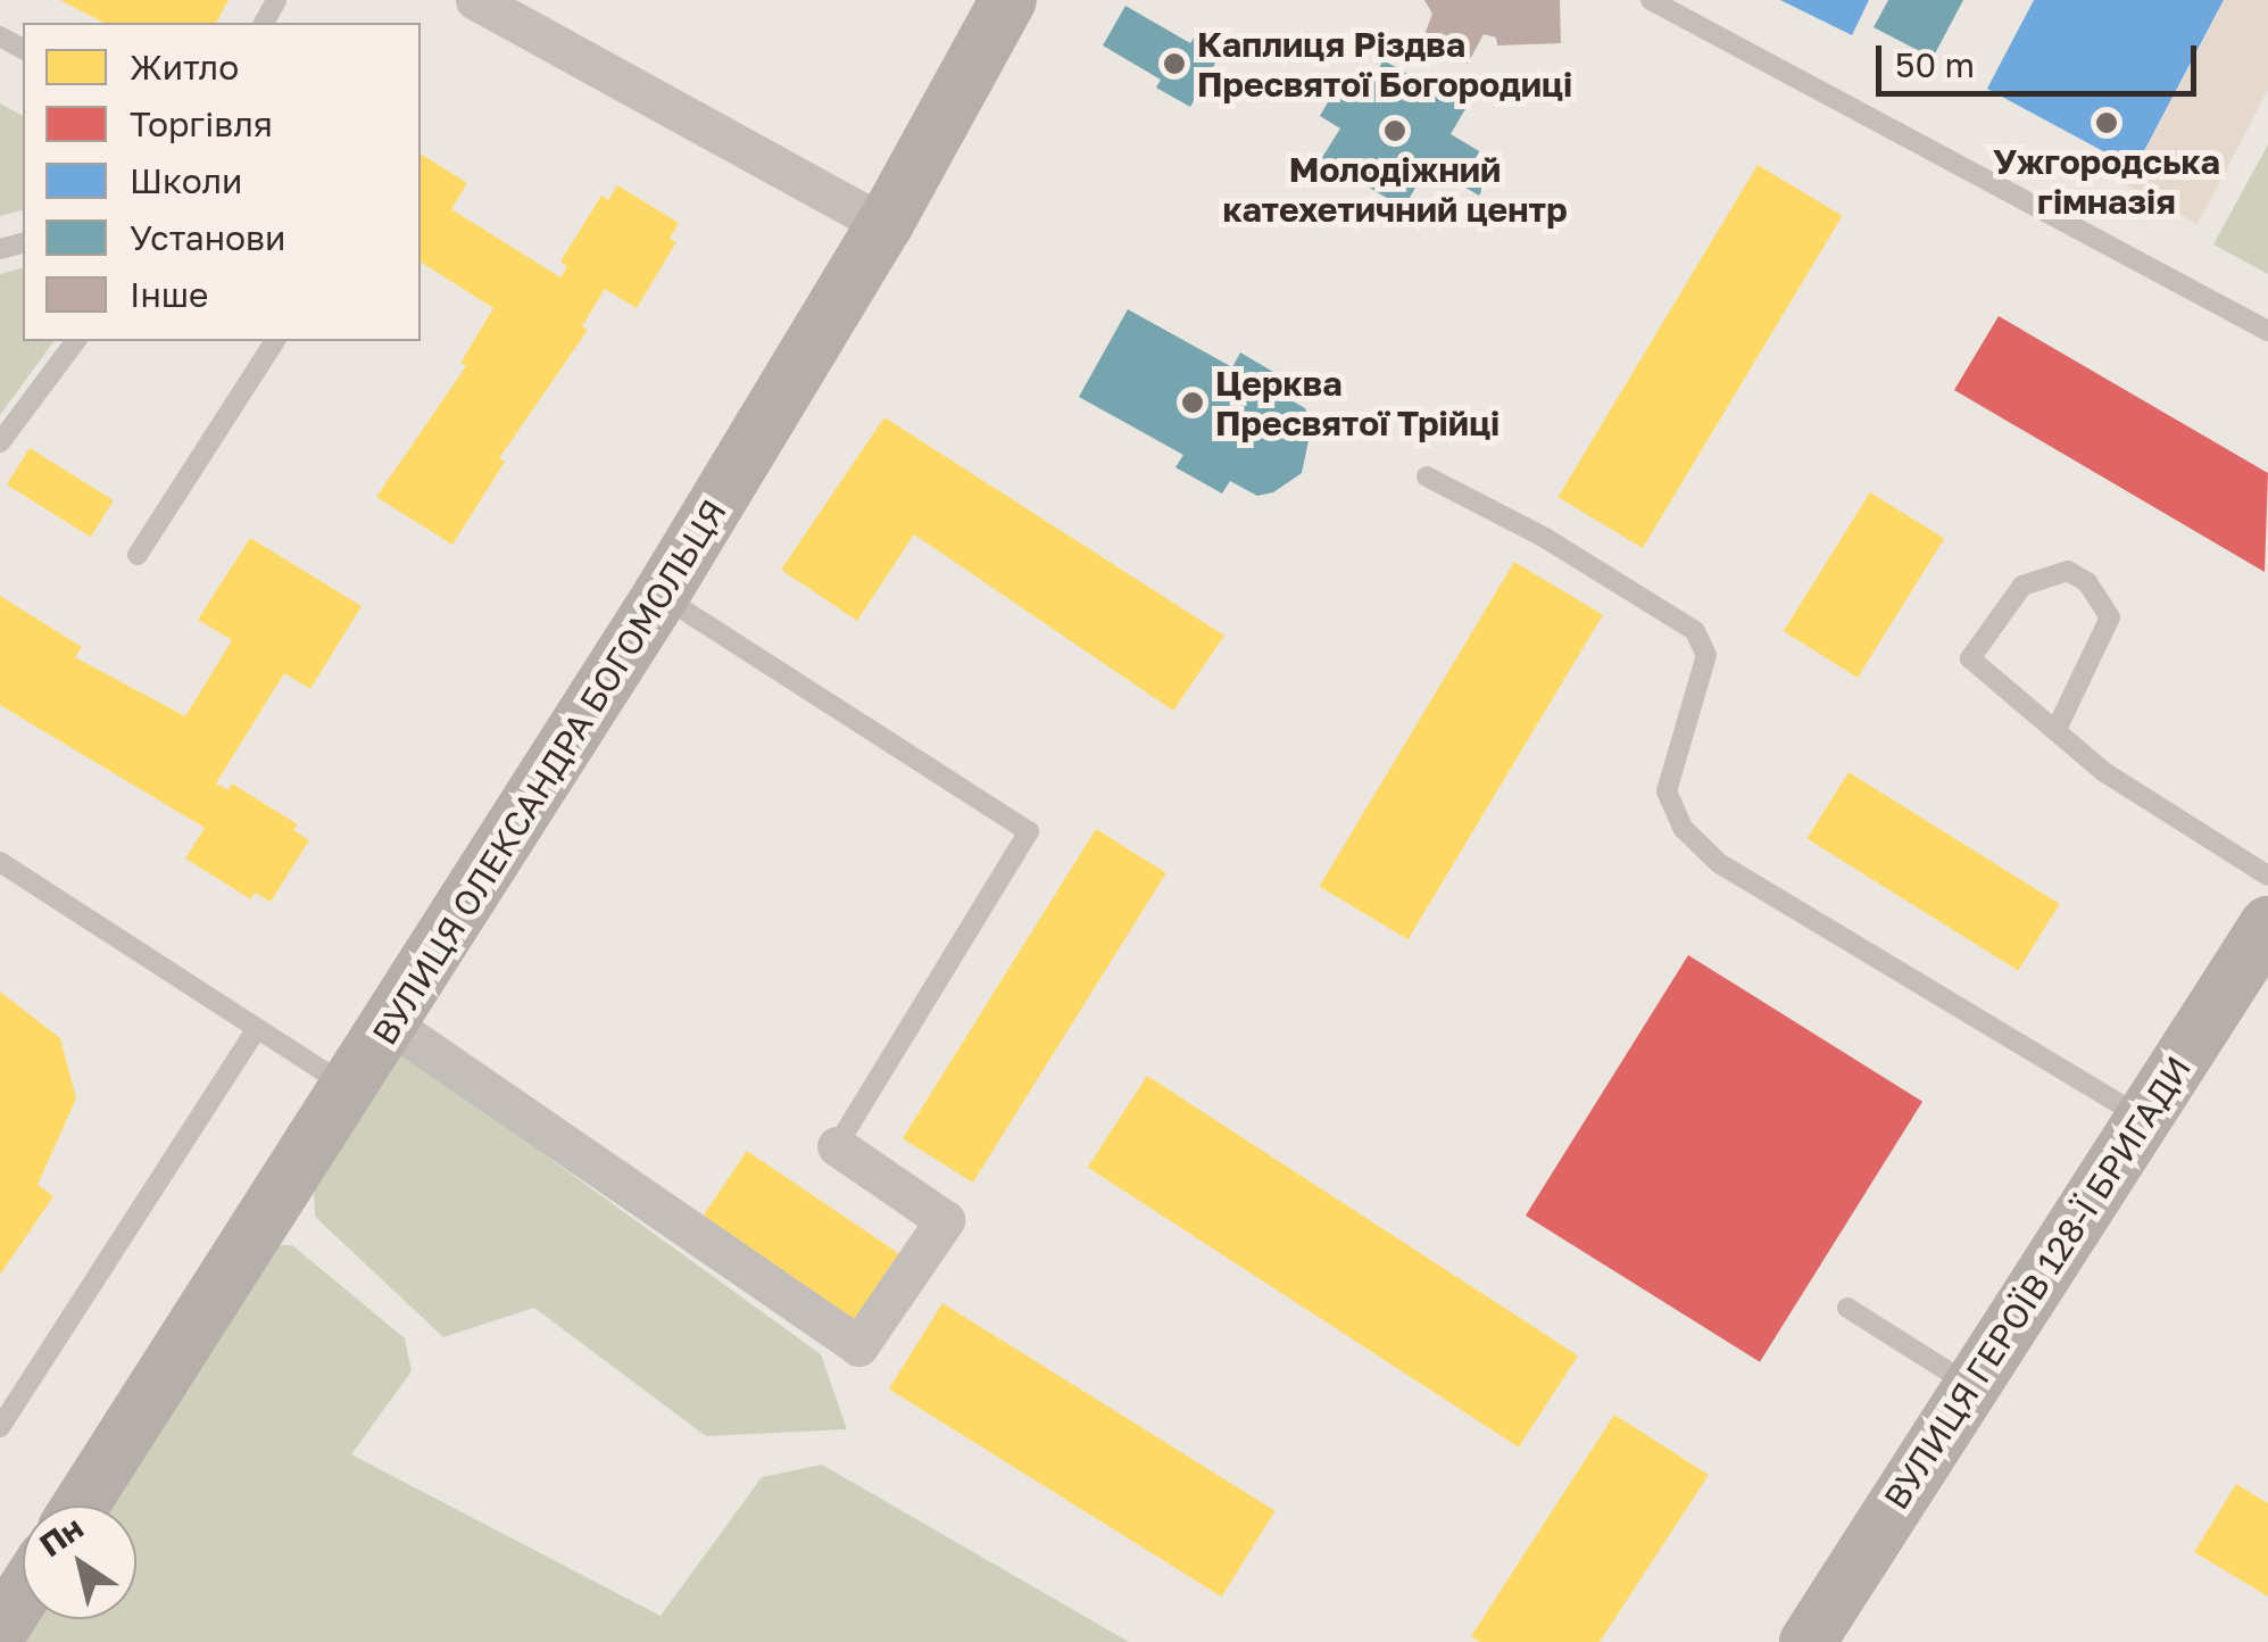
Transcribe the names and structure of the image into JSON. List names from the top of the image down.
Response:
{
  "streets": {
    "street": ["ВУЛИЦЯ ОЛЕКСАНДРА БОГОМОЛЬЦЯ", "ВУЛИЦЯ ГЕРОЇВ 128-Ї БРИГАДИ"]
  },
  "places": [
    "Каплиця Різдва Пресвятої Богородиці",
    "Ужгородська гімназія",
    "Молодіжний катехетичний центр",
    "Церква Пресвятої Трійці"
  ],
  "legend": [
    "Житло",
    "Торгівля",
    "Школи",
    "Установи",
    "Інше"
  ],
  "scale_bar": "50 m",
  "north": "top left"
}
